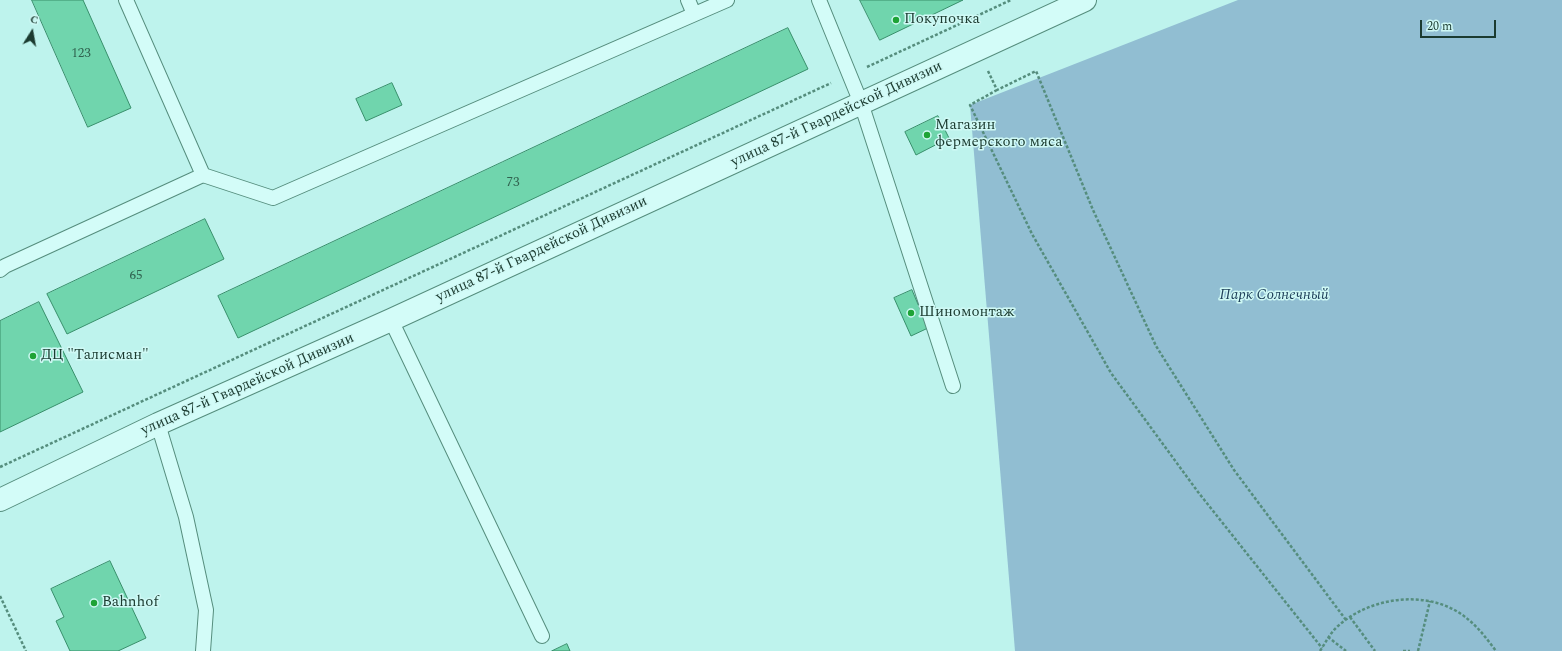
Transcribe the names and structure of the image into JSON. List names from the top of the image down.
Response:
{
  "streets": {
    "street": ["улица 87-й Гвардейской Дивизии"]
  },
  "parks": ["Парк Солнечный"],
  "places": [
    "Покупочка",
    "Магазин фермерского мяса",
    "Шиномонтаж",
    "ДЦ \"Талисман\"",
    "Bahnhof"
  ],
  "house_numbers": ["123", "73", "65"],
  "scale_bar": "20 m",
  "north": "top"
}
